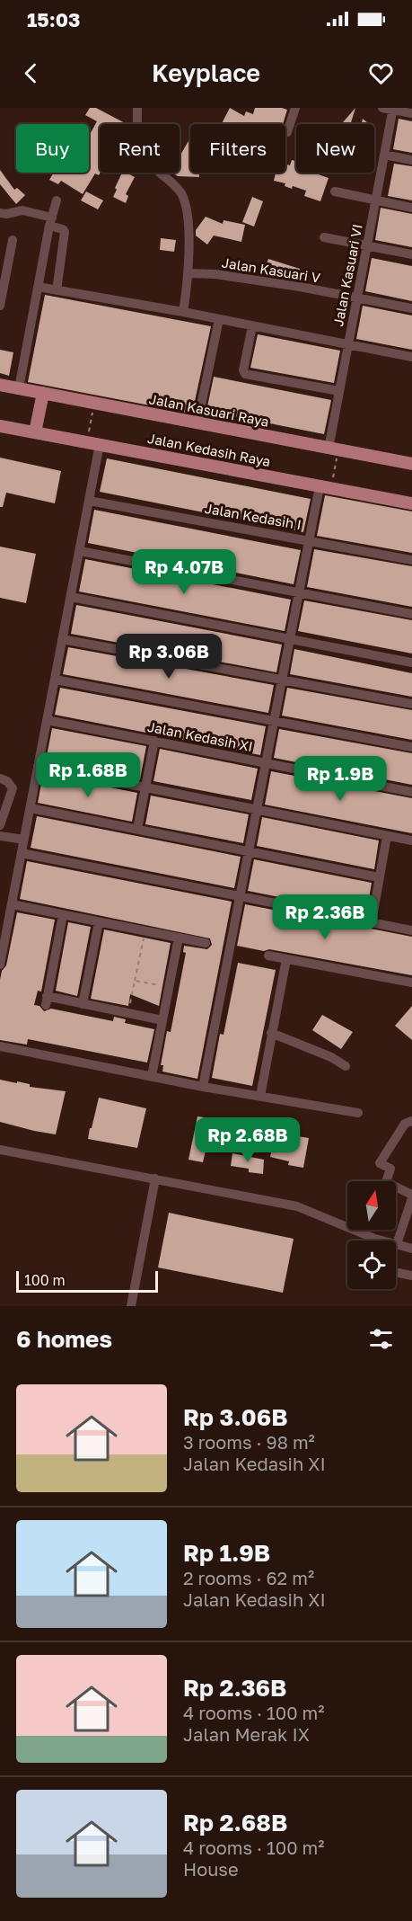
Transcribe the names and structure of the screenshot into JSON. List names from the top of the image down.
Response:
{
  "streets": {
    "main road": ["Jalan Kasuari Raya", "Jalan Kedasih Raya"],
    "street": [
      "Jalan Kasuari V",
      "Jalan Kasuari VI",
      "Jalan Kedasih I",
      "Jalan Kedasih XI"
    ]
  },
  "crossings": [
    ["Jalan Kasuari V", "Jalan Kasuari VI"],
    ["Jalan Kasuari VI", "Jalan Kasuari Raya"]
  ],
  "scale_bar": "100 m",
  "north": "top",
  "page": {
    "status": "15:03",
    "header": "Keyplace",
    "chip": [
      "Buy",
      "Rent",
      "Filters",
      "New"
    ],
    "price": [
      "Rp 4.07B",
      "Rp 3.06B",
      "Rp 1.68B",
      "Rp 1.9B",
      "Rp 2.36B",
      "Rp 2.68B"
    ],
    "scale": "100 m",
    "heading": "6 homes",
    "list": [
      {
        "name": "Rp 3.06B",
        "note": "3 rooms · 98 m² · Jalan Kedasih XI"
      },
      {
        "name": "Rp 1.9B",
        "note": "2 rooms · 62 m² · Jalan Kedasih XI"
      },
      {
        "name": "Rp 2.36B",
        "note": "4 rooms · 100 m² · Jalan Merak IX"
      },
      {
        "name": "Rp 2.68B",
        "note": "4 rooms · 100 m² · House"
      }
    ]
  }
}
